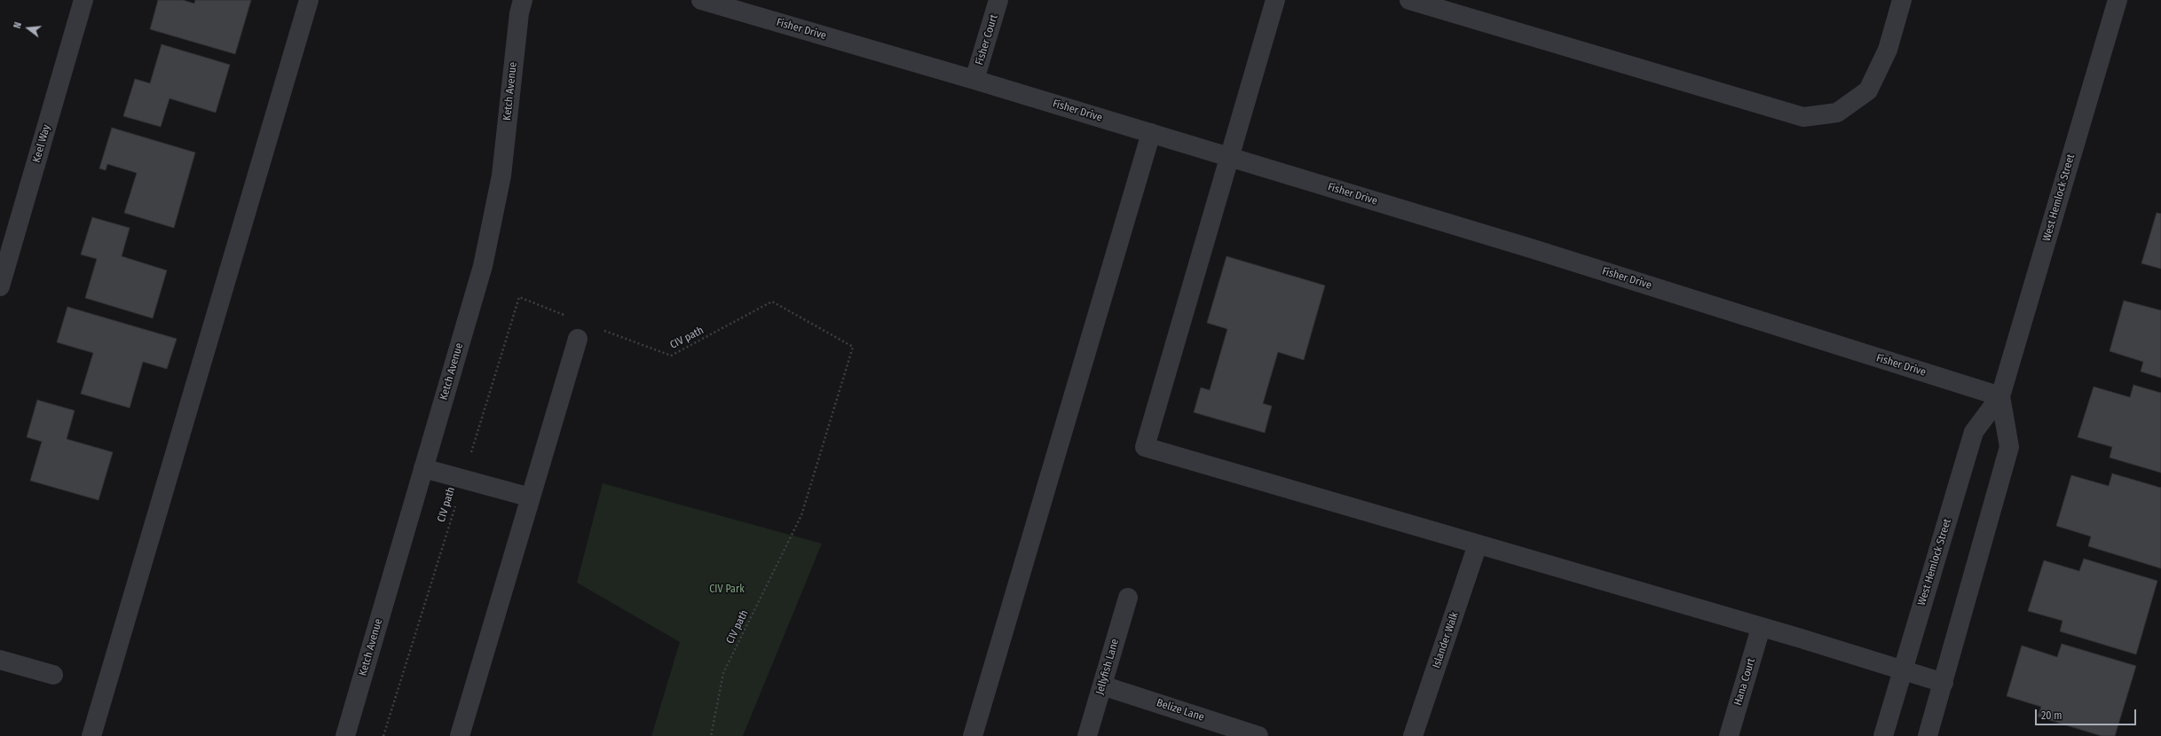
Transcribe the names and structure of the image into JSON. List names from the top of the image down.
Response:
{
  "streets": {
    "street": [
      "Fisher Drive",
      "Fisher Court",
      "Ketch Avenue",
      "Keel Way",
      "West Hemlock Street",
      "Islander Walk",
      "Jellyfish Lane",
      "Hana Court",
      "Belize Lane"
    ],
    "path": ["CIV path"]
  },
  "crossings": [
    ["Fisher Drive", "Fisher Court"],
    ["Fisher Drive", "West Hemlock Street"],
    ["Jellyfish Lane", "Belize Lane"]
  ],
  "parks": ["CIV Park"],
  "scale_bar": "20 m",
  "north": "left"
}
